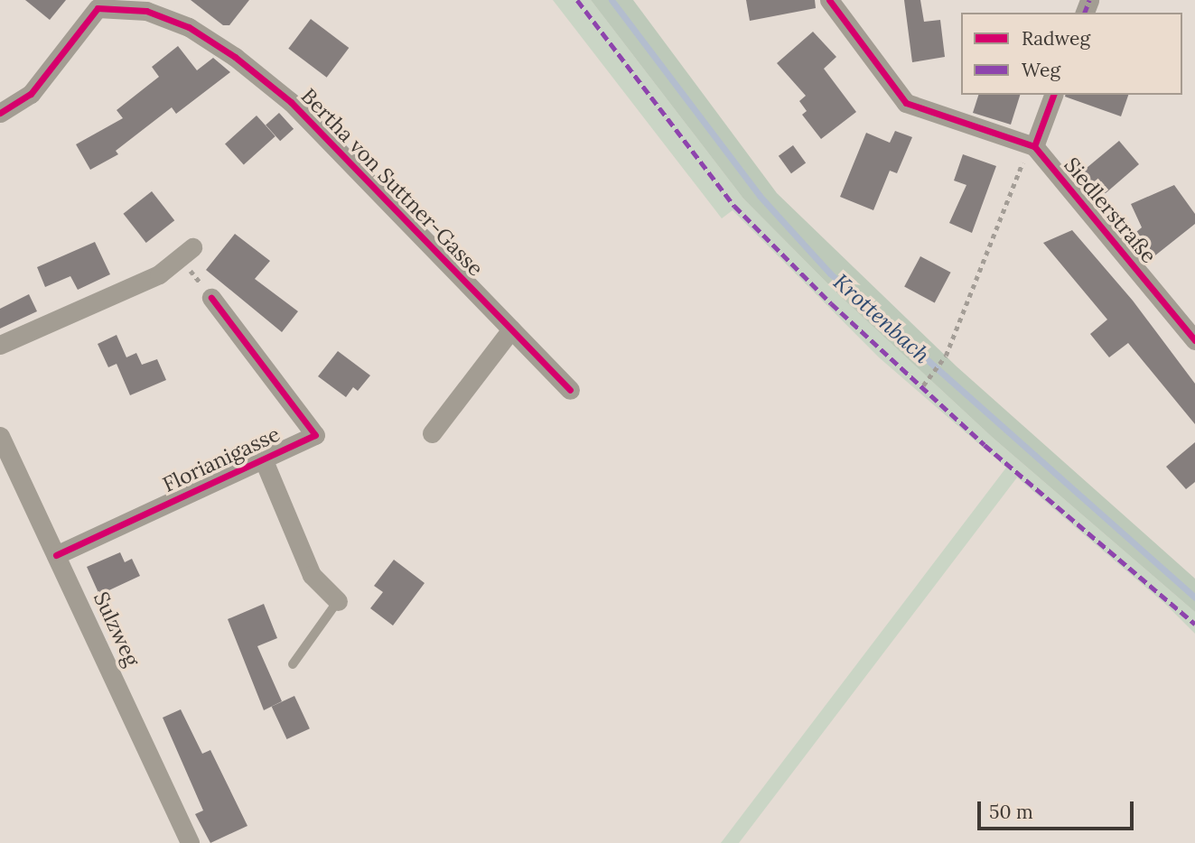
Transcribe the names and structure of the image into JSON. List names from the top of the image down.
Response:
{
  "streets": {
    "street": [
      "Bertha von Suttner-Gasse",
      "Siedlerstraße",
      "Florianigasse",
      "Sulzweg"
    ]
  },
  "crossings": [
    ["Florianigasse", "Sulzweg"]
  ],
  "water": ["Krottenbach"],
  "legend": ["Radweg", "Weg"],
  "scale_bar": "50 m"
}
